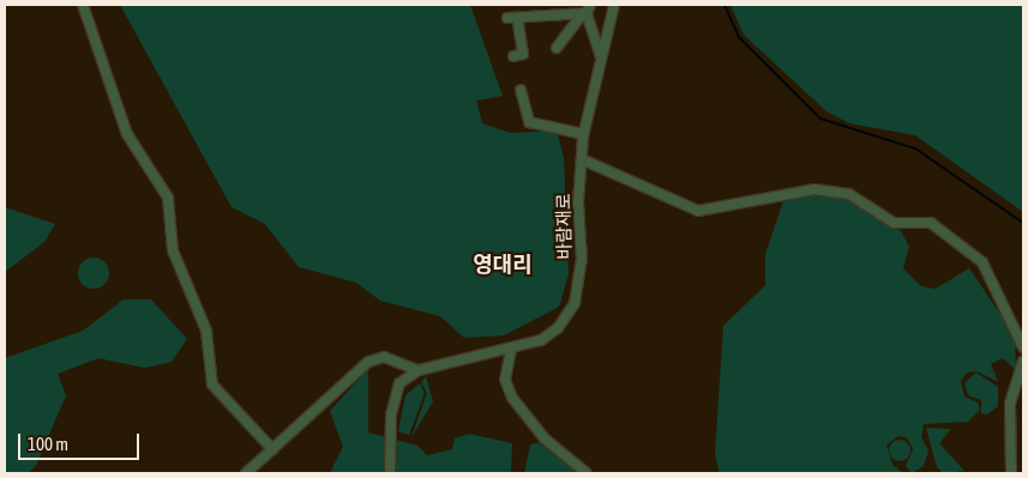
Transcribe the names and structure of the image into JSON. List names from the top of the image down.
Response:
{
  "streets": {
    "street": ["바람재로"]
  },
  "districts": ["영대리"],
  "scale_bar": "100 m"
}
